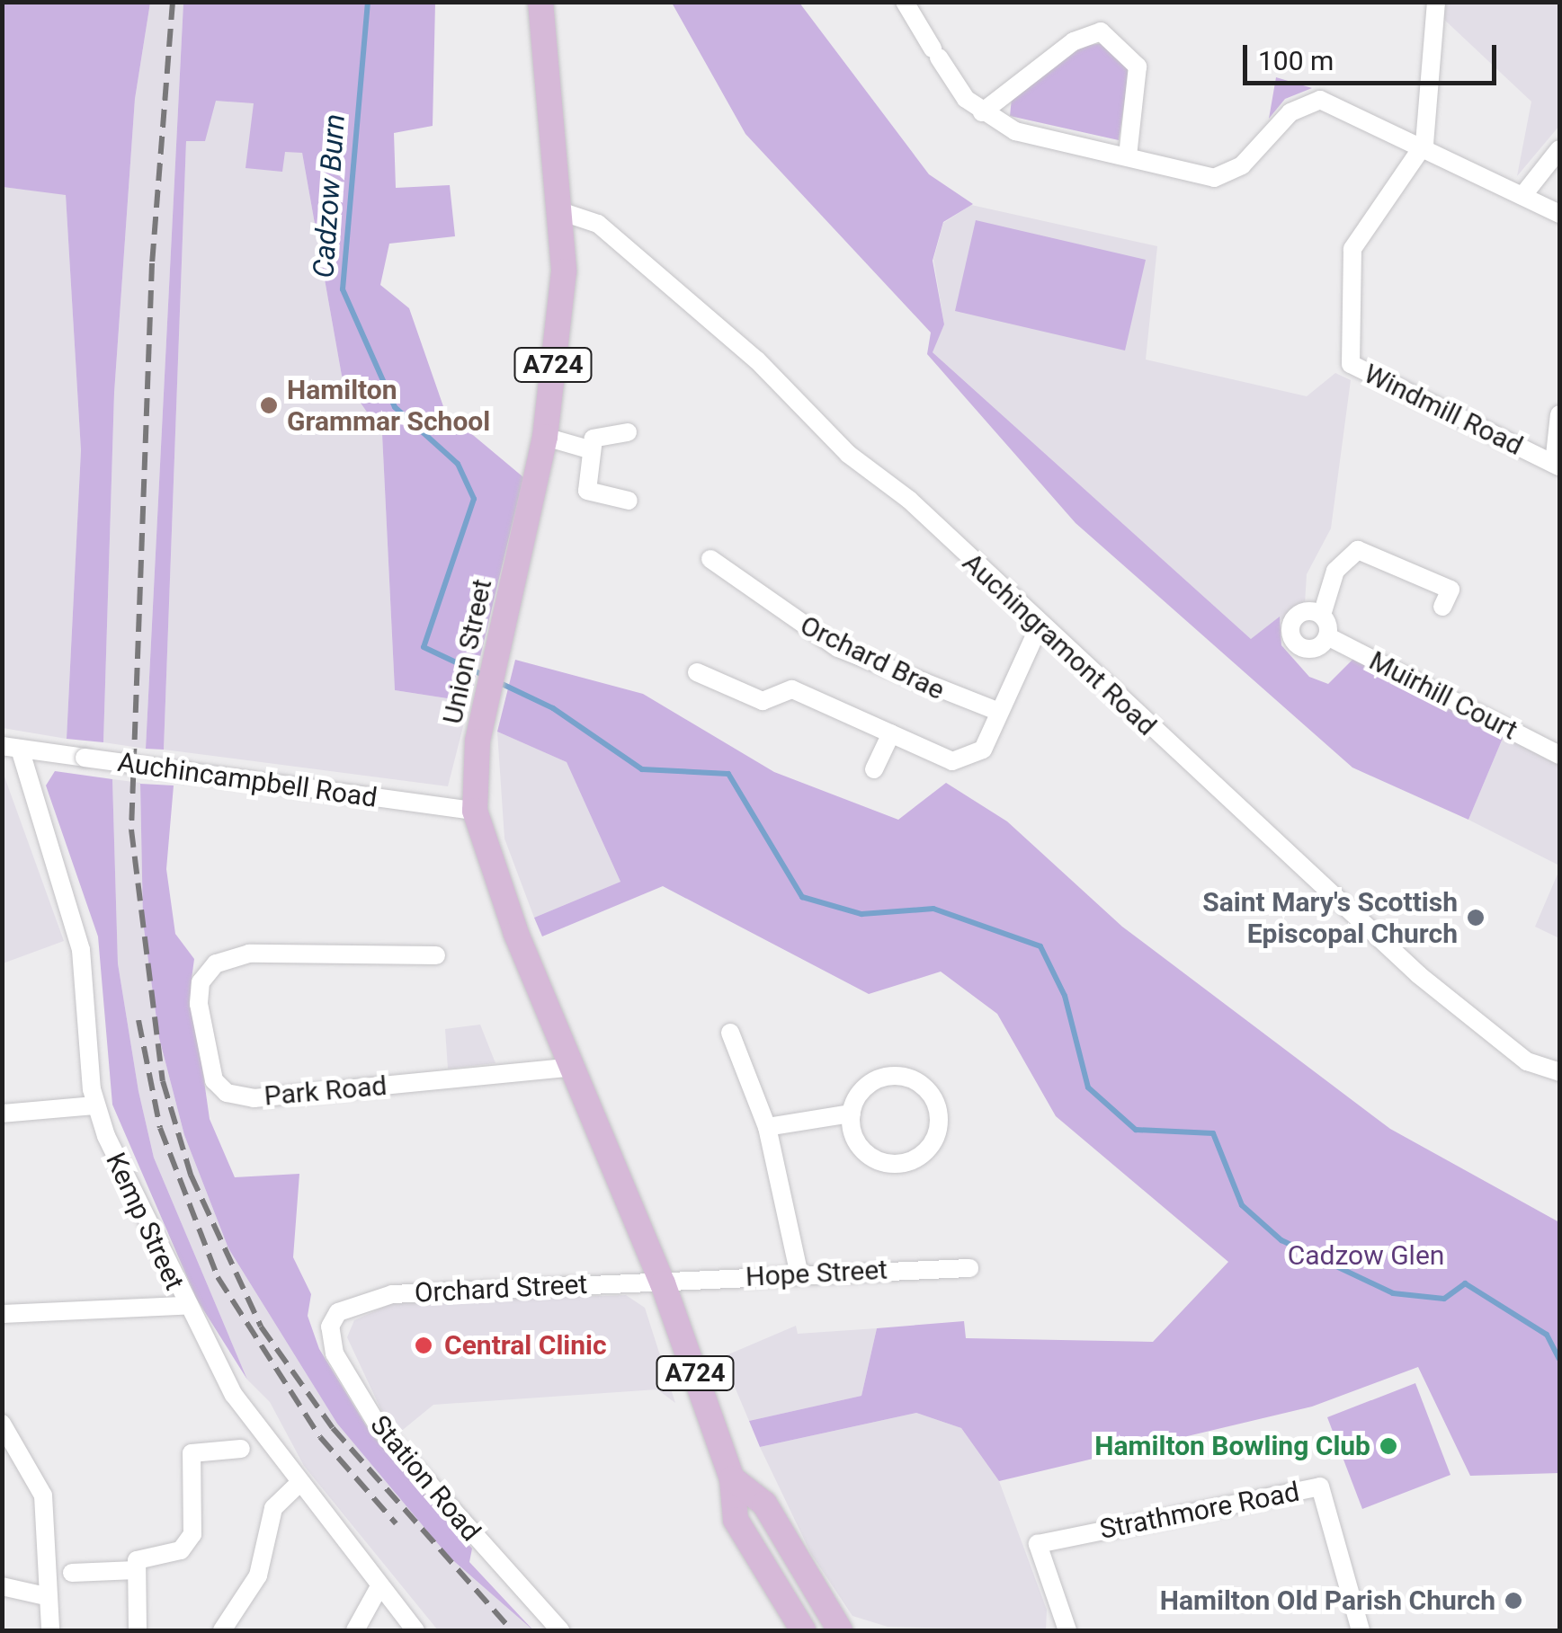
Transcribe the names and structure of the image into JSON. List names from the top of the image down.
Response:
{
  "streets": {
    "main road": ["A724", "Union Street"],
    "street": [
      "Windmill Road",
      "Auchingramont Road",
      "Orchard Brae",
      "Muirhill Court",
      "Auchincampbell Road",
      "Park Road",
      "Kemp Street",
      "Hope Street",
      "Orchard Street",
      "Station Road",
      "Strathmore Road"
    ]
  },
  "crossings": [
    ["A724", "Union Street"],
    ["A724", "Hope Street"],
    ["A724", "Orchard Street"],
    ["Auchingramont Road", "Union Street"],
    ["Union Street", "Auchincampbell Road"],
    ["Union Street", "Park Road"],
    ["Union Street", "Hope Street"],
    ["Union Street", "Orchard Street"],
    ["Auchincampbell Road", "Kemp Street"],
    ["Hope Street", "Orchard Street"],
    ["Orchard Street", "Station Road"]
  ],
  "water": ["Cadzow Burn"],
  "parks": ["Cadzow Glen"],
  "places": [
    "Hamilton Grammar School",
    "Saint Mary's Scottish Episcopal Church",
    "Central Clinic",
    "Hamilton Bowling Club",
    "Hamilton Old Parish Church"
  ],
  "scale_bar": "100 m"
}
